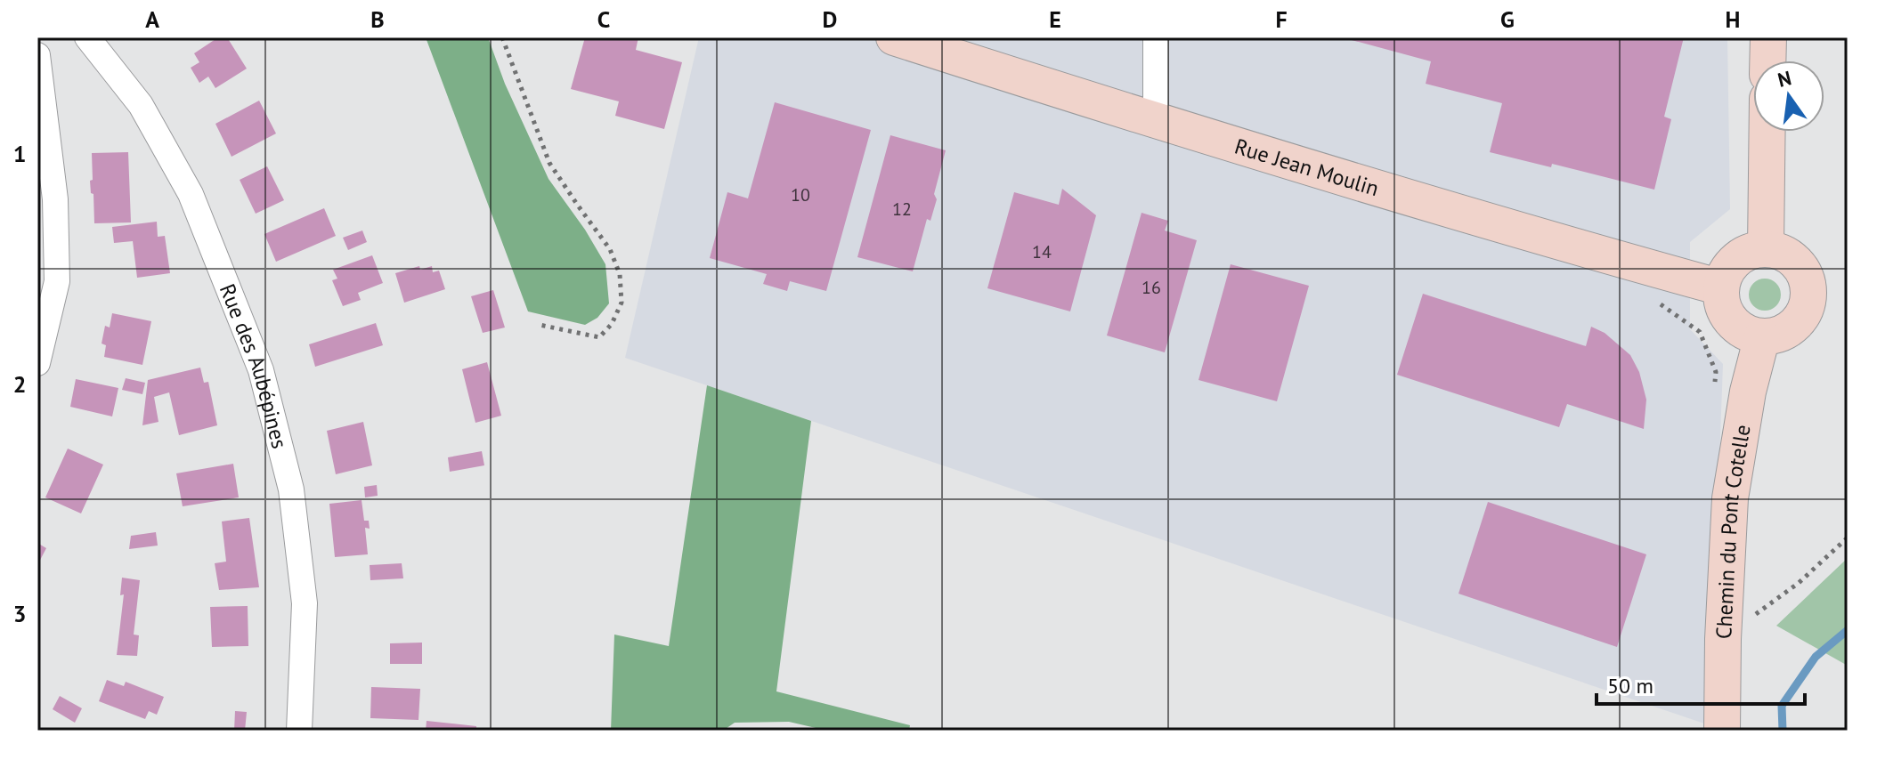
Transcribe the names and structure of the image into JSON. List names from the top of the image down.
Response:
{
  "streets": {
    "street": ["Rue Jean Moulin", "Rue des Aubépines", "Chemin du Pont Cotelle"]
  },
  "crossings": [
    ["Rue Jean Moulin", "Chemin du Pont Cotelle"]
  ],
  "house_numbers": [
    "10",
    "12",
    "14",
    "16"
  ],
  "scale_bar": "50 m",
  "north": "top",
  "grid": {
    "columns": [
      "A",
      "B",
      "C",
      "D",
      "E",
      "F",
      "G",
      "H"
    ],
    "rows": ["1", "2", "3"]
  }
}
